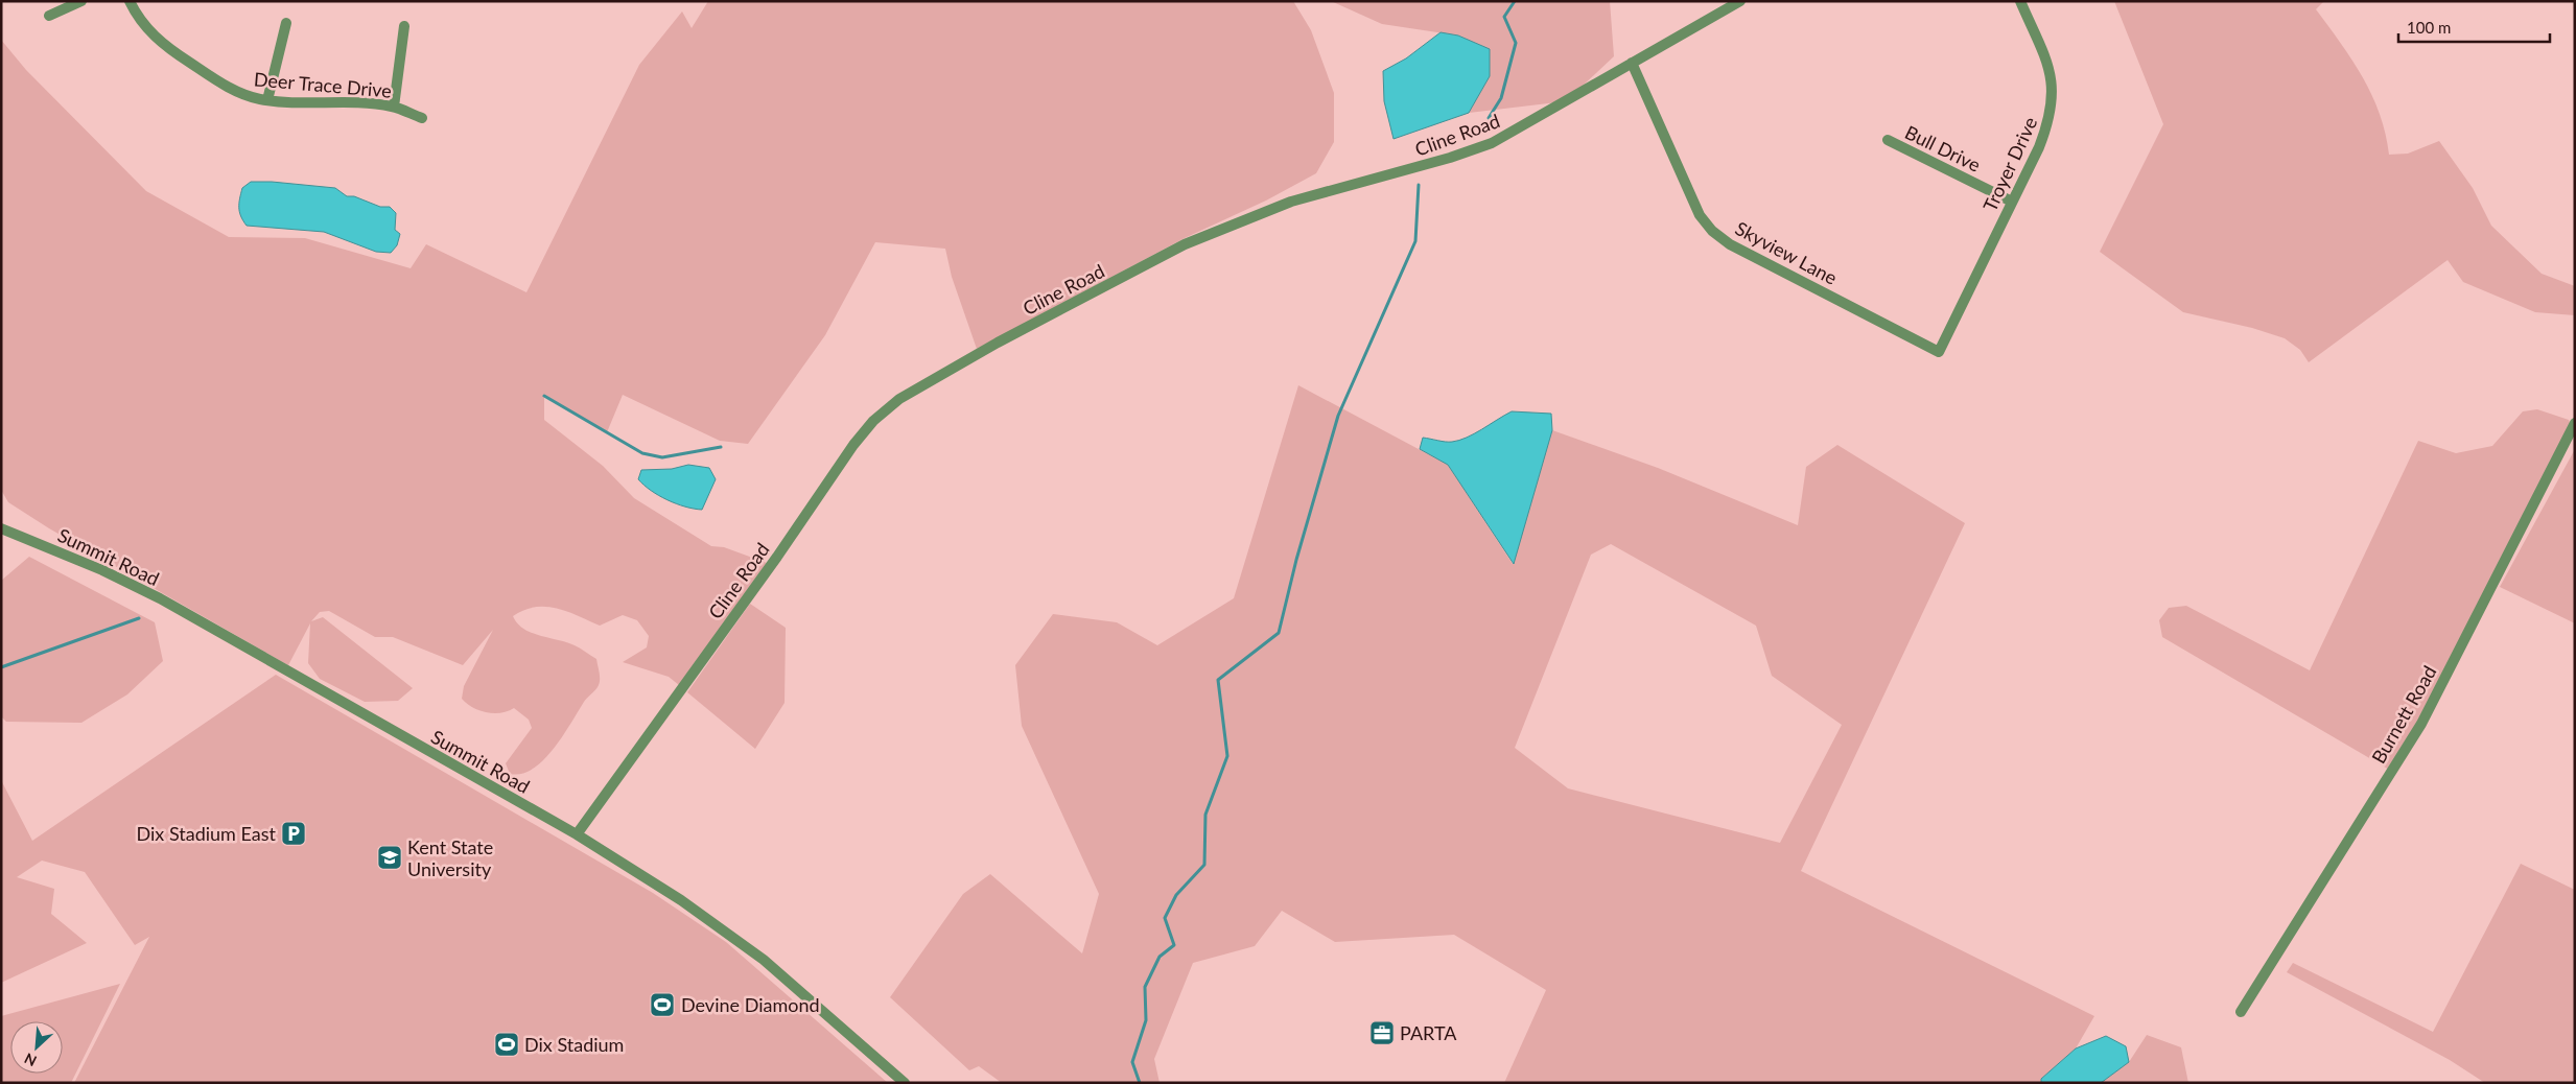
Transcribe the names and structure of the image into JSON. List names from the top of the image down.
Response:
{
  "streets": {
    "street": [
      "Deer Trace Drive",
      "Cline Road",
      "Bull Drive",
      "Troyer Drive",
      "Skyview Lane",
      "Summit Road",
      "Burnett Road"
    ]
  },
  "crossings": [
    ["Cline Road", "Skyview Lane"],
    ["Cline Road", "Summit Road"],
    ["Bull Drive", "Troyer Drive"],
    ["Troyer Drive", "Skyview Lane"]
  ],
  "places": {
    "parking": ["Dix Stadium East"],
    "school or university": ["Kent State University"],
    "sports": ["Devine Diamond", "Dix Stadium"],
    "office": ["PARTA"]
  },
  "scale_bar": "100 m",
  "north": "bottom left"
}
